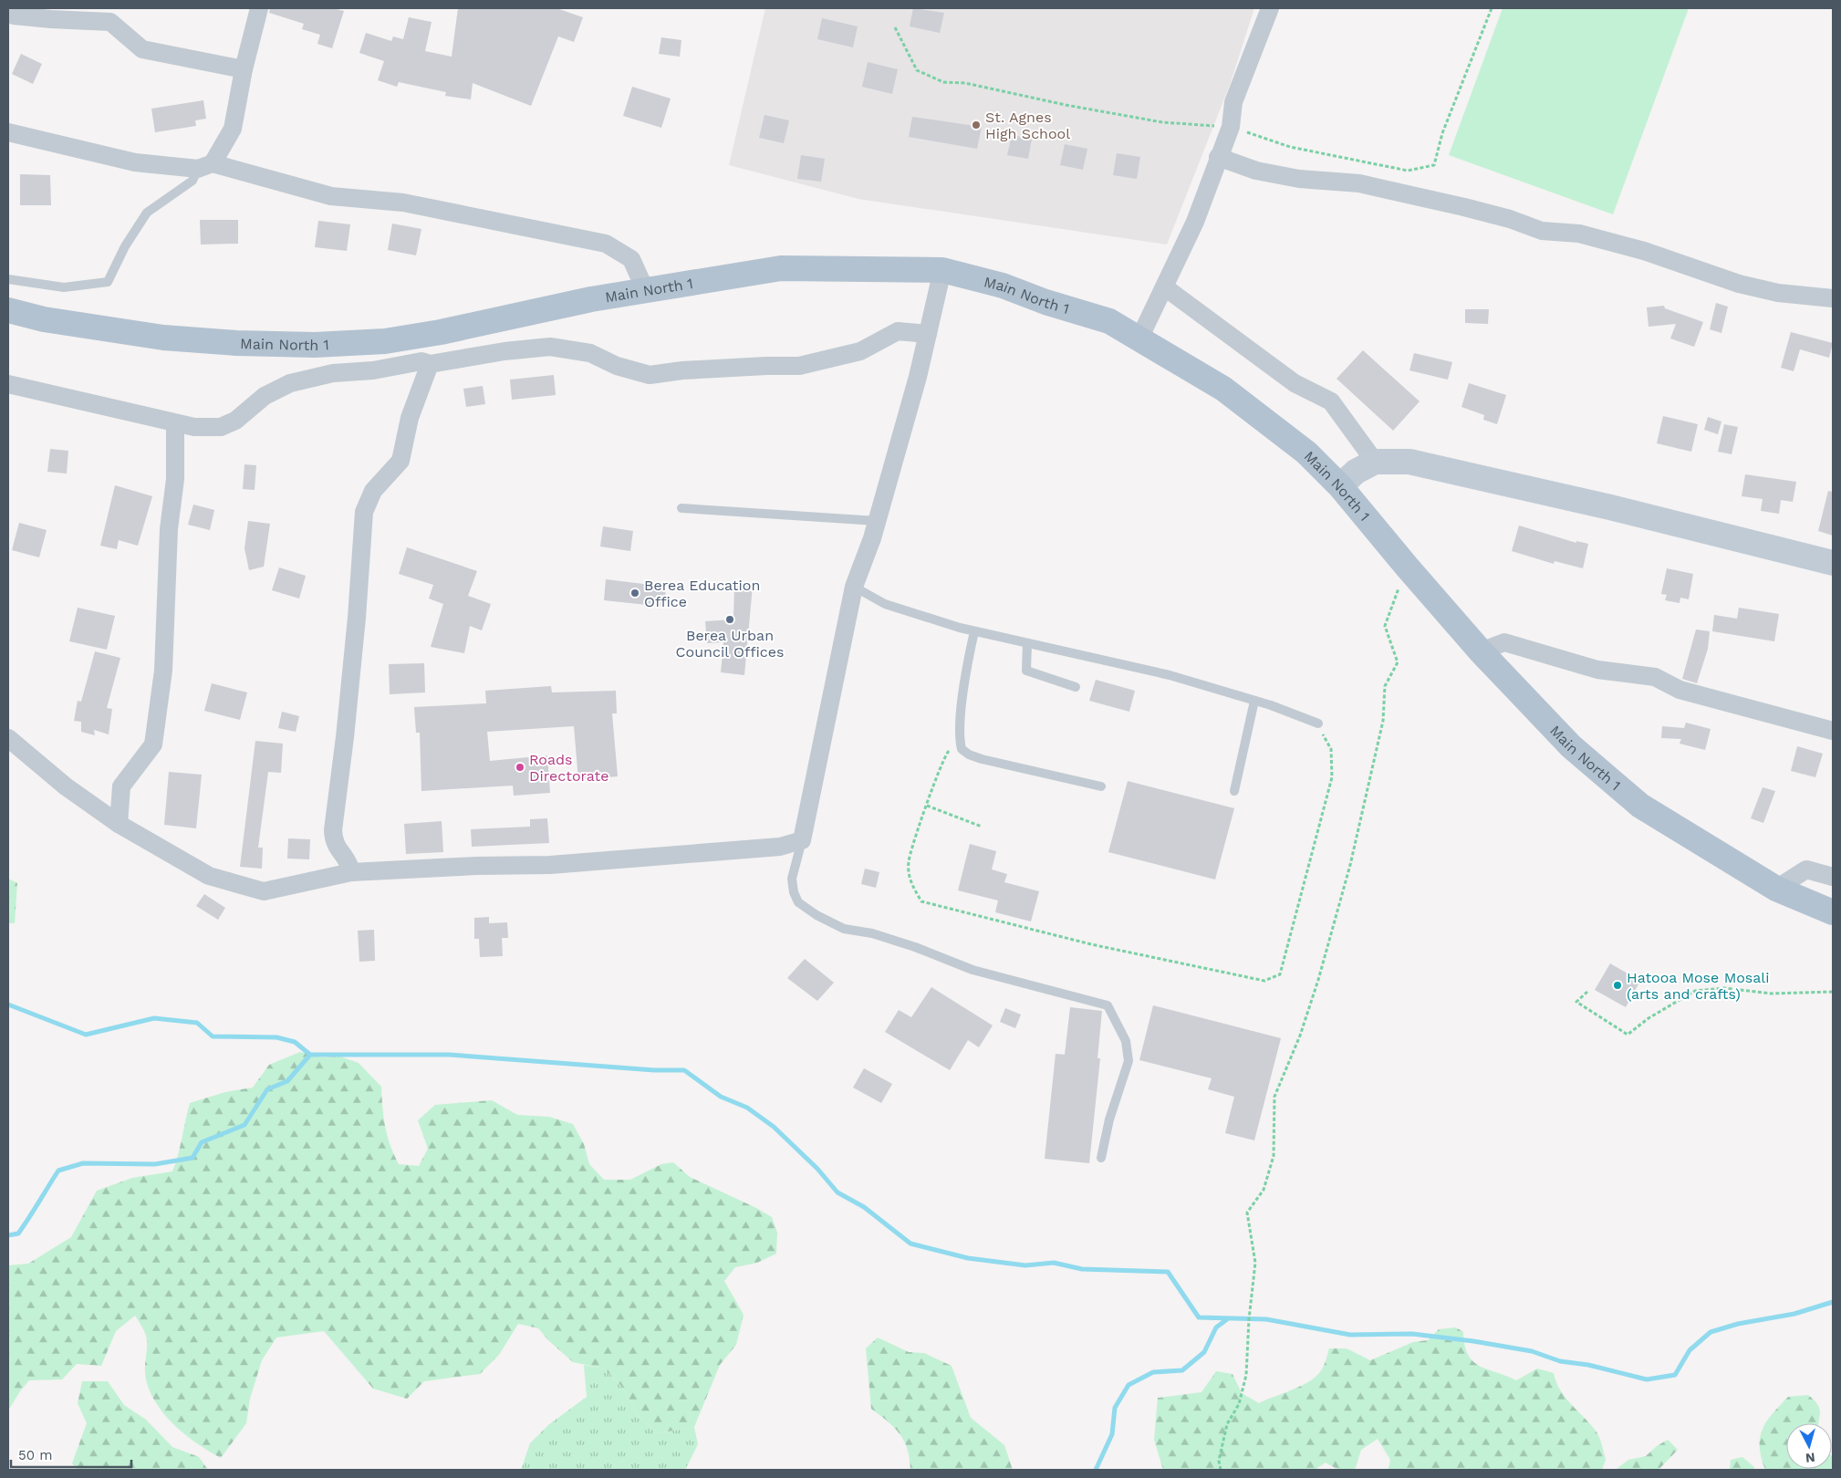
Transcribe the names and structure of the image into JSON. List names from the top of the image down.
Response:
{
  "streets": {
    "main road": ["Main North 1"]
  },
  "places": [
    "St. Agnes High School",
    "Berea Education Office",
    "Berea Urban Council Offices",
    "Roads Directorate",
    "Hatooa Mose Mosali (arts and crafts)"
  ],
  "scale_bar": "50 m",
  "north": "bottom"
}
